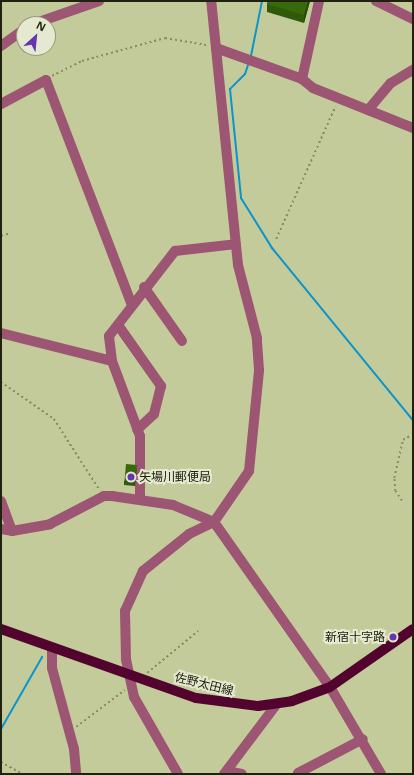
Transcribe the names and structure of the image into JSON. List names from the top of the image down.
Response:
{
  "streets": {
    "main road": ["佐野太田線"]
  },
  "places": ["矢場川郵便局", "新宿十字路"],
  "north": "top right"
}
